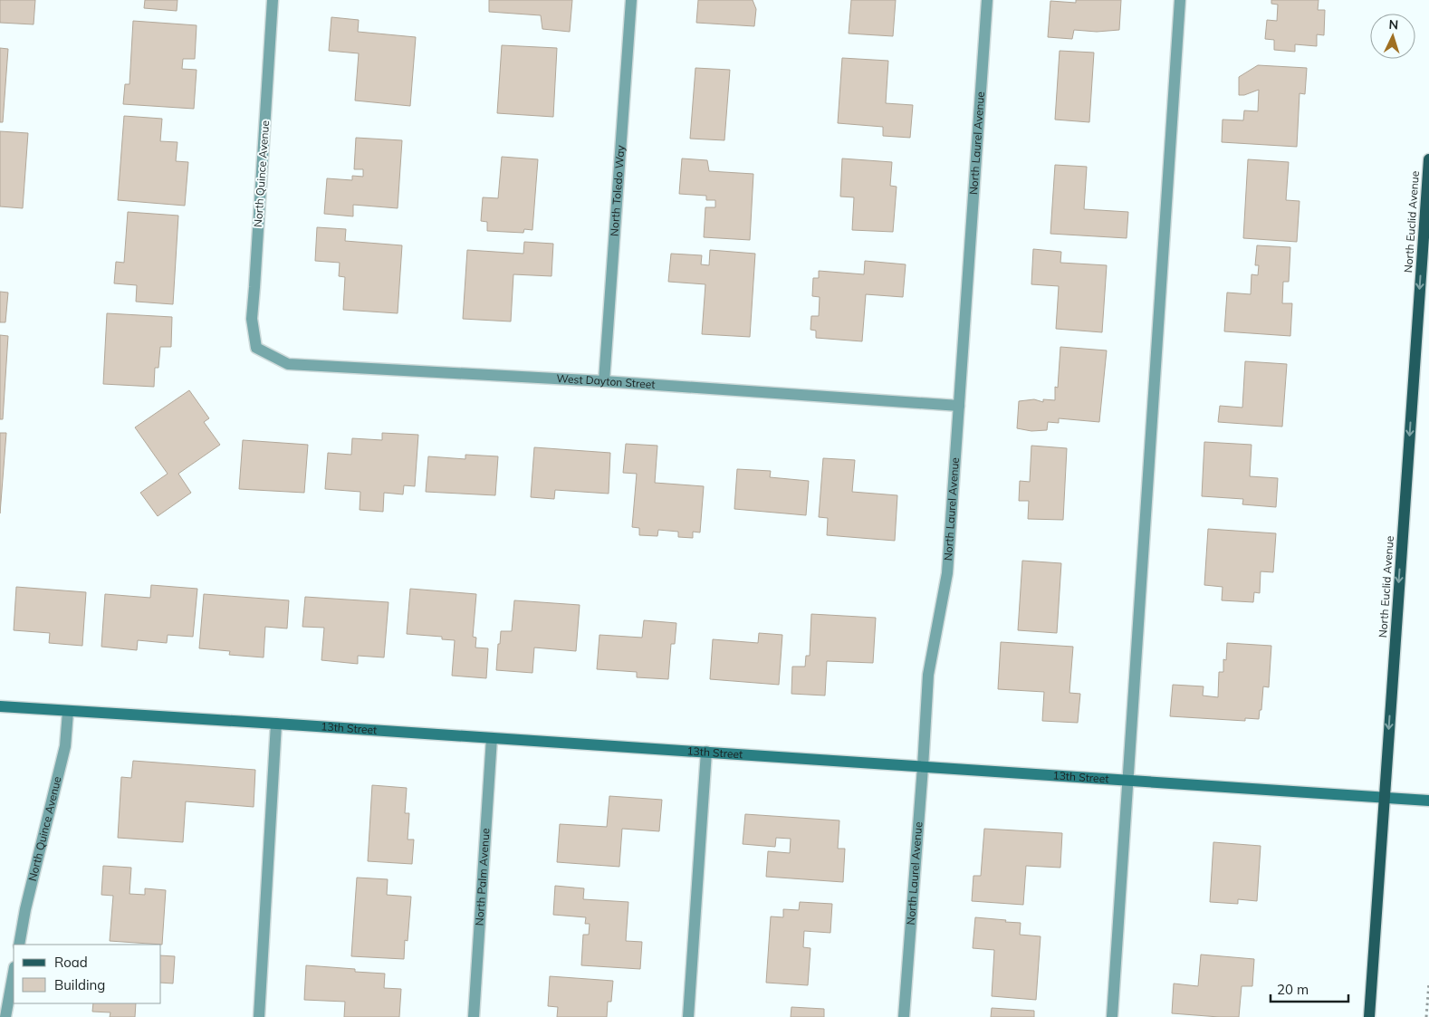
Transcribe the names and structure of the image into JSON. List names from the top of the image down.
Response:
{
  "streets": {
    "main road": ["North Euclid Avenue"],
    "street": [
      "North Laurel Avenue",
      "North Quince Avenue",
      "North Toledo Way",
      "West Dayton Street",
      "13th Street",
      "North Palm Avenue"
    ]
  },
  "crossings": [
    ["North Laurel Avenue", "West Dayton Street"],
    ["North Laurel Avenue", "13th Street"],
    ["North Quince Avenue", "West Dayton Street"],
    ["North Quince Avenue", "13th Street"],
    ["North Toledo Way", "West Dayton Street"],
    ["North Euclid Avenue", "13th Street"],
    ["13th Street", "North Palm Avenue"]
  ],
  "one_way": ["North Euclid Avenue"],
  "legend": ["Road", "Building"],
  "scale_bar": "20 m",
  "north": "top"
}
